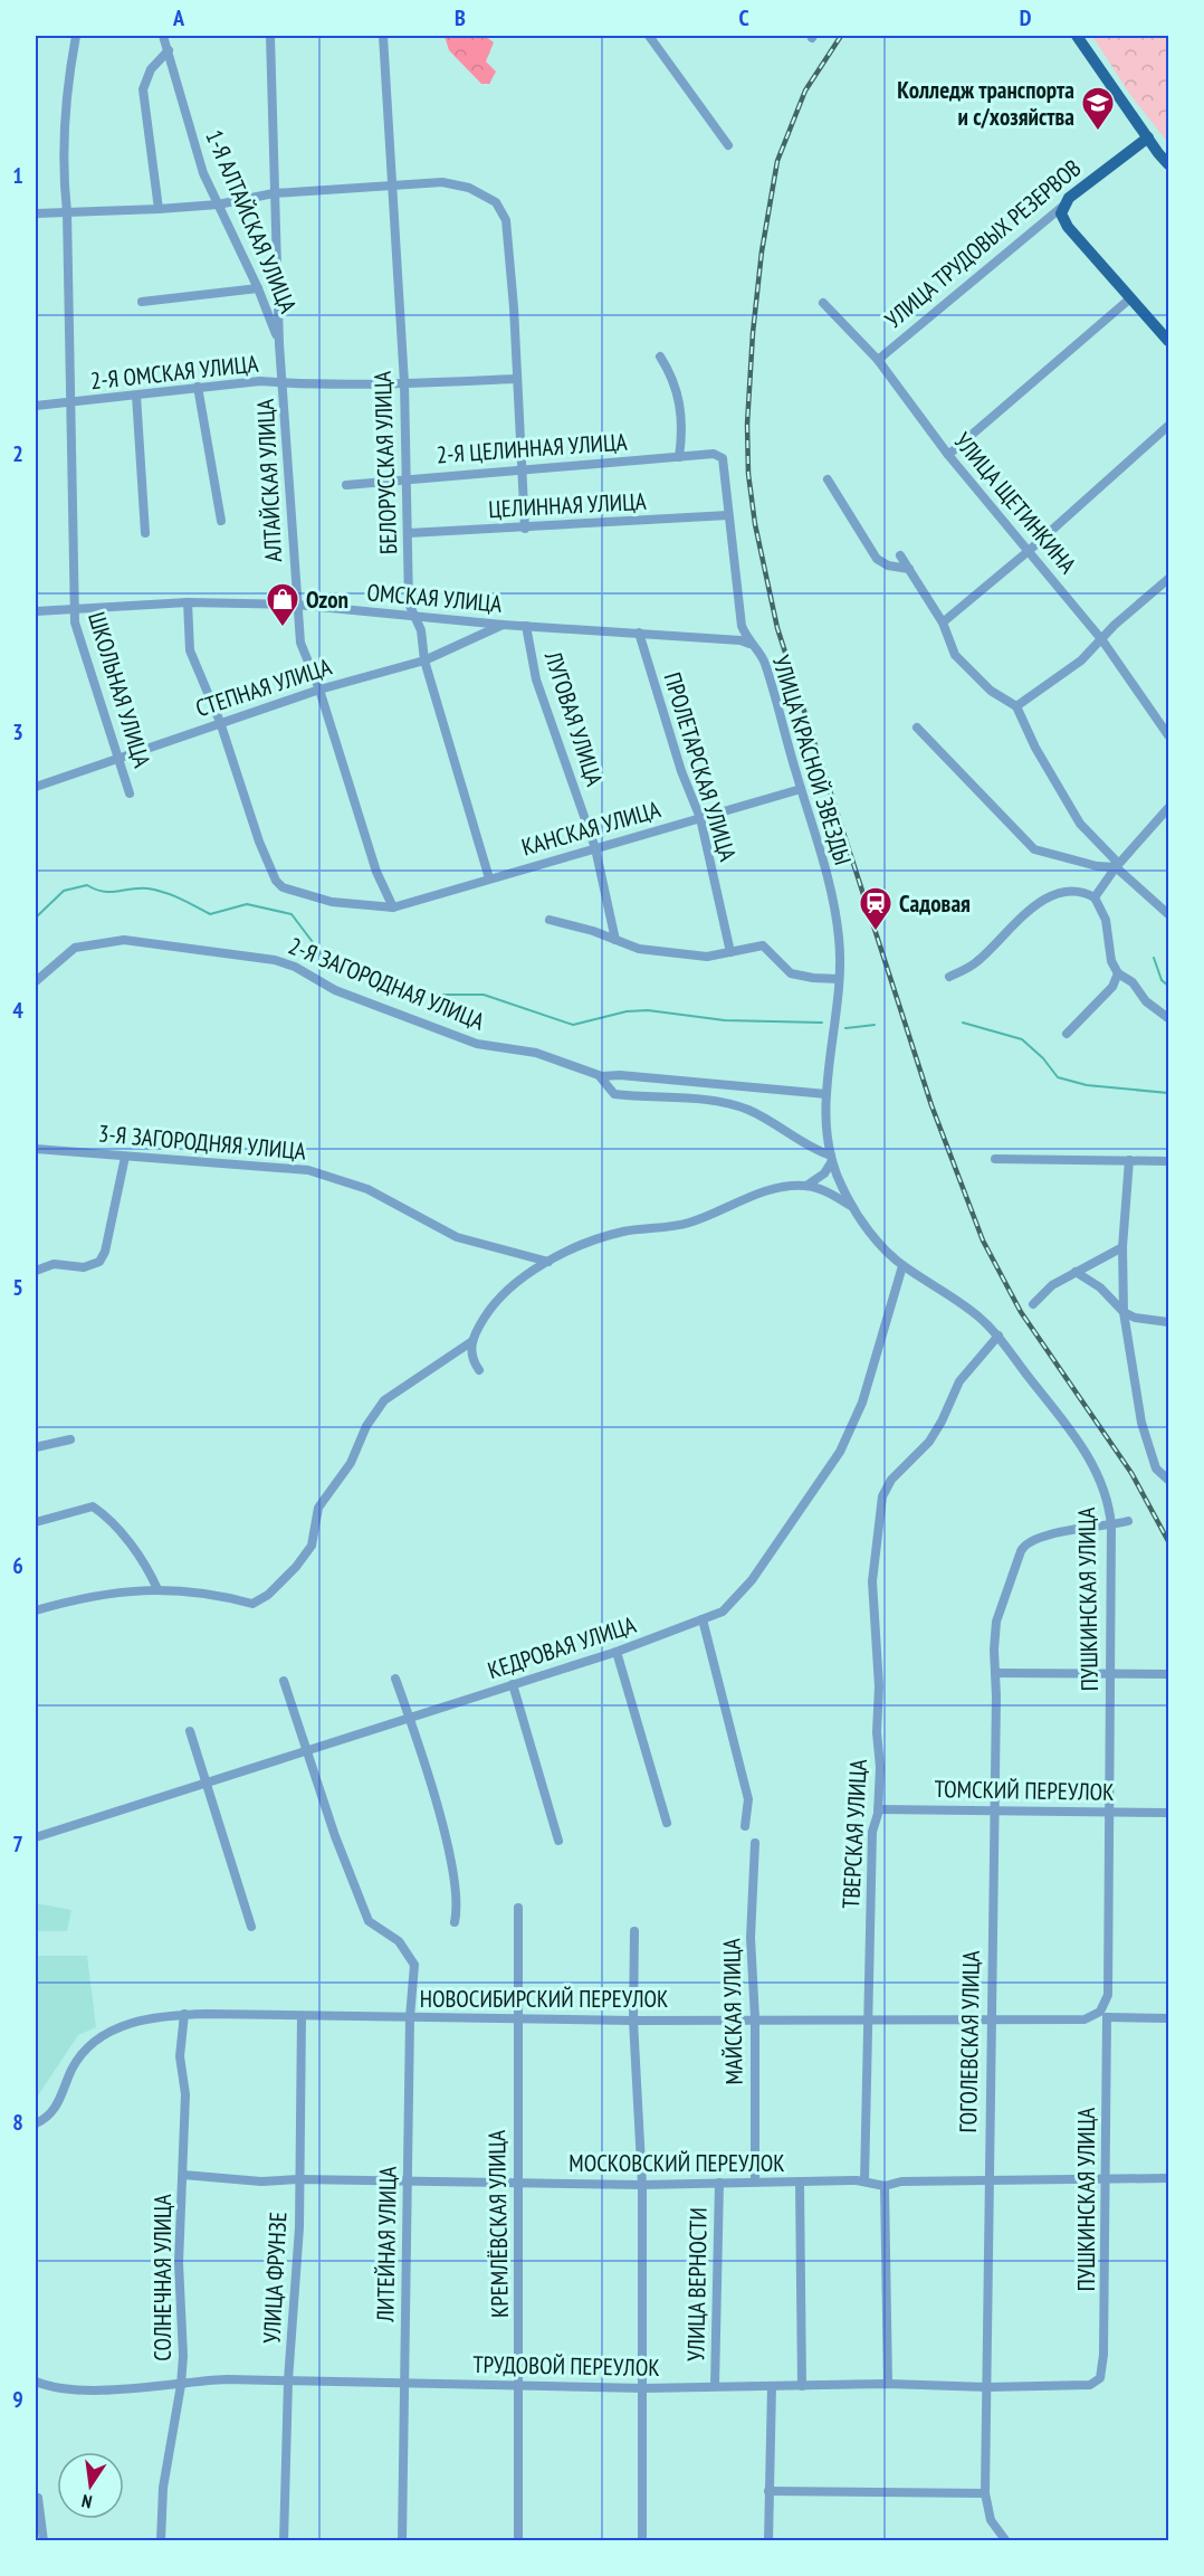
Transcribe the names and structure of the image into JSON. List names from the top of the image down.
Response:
{
  "streets": {
    "main road": ["УЛИЦА ТРУДОВЫХ РЕЗЕРВОВ"],
    "street": [
      "1-Я АЛТАЙСКАЯ УЛИЦА",
      "2-Я ОМСКАЯ УЛИЦА",
      "2-Я ЦЕЛИННАЯ УЛИЦА",
      "БЕЛОРУССКАЯ УЛИЦА",
      "АЛТАЙСКАЯ УЛИЦА",
      "УЛИЦА ЩЕТИНКИНА",
      "ЦЕЛИННАЯ УЛИЦА",
      "ОМСКАЯ УЛИЦА",
      "СТЕПНАЯ УЛИЦА",
      "ШКОЛЬНАЯ УЛИЦА",
      "ЛУГОВАЯ УЛИЦА",
      "УЛИЦА КРАСНОЙ ЗВЕЗДЫ",
      "ПРОЛЕТАРСКАЯ УЛИЦА",
      "КАНСКАЯ УЛИЦА",
      "2-Я ЗАГОРОДНАЯ УЛИЦА",
      "3-Я ЗАГОРОДНЯЯ УЛИЦА",
      "ПУШКИНСКАЯ УЛИЦА",
      "КЕДРОВАЯ УЛИЦА",
      "ТОМСКИЙ ПЕРЕУЛОК",
      "ТВЕРСКАЯ УЛИЦА",
      "НОВОСИБИРСКИЙ ПЕРЕУЛОК",
      "МАЙСКАЯ УЛИЦА",
      "ГОГОЛЕВСКАЯ УЛИЦА",
      "МОСКОВСКИЙ ПЕРЕУЛОК",
      "КРЕМЛЁВСКАЯ УЛИЦА",
      "ЛИТЕЙНАЯ УЛИЦА",
      "СОЛНЕЧНАЯ УЛИЦА",
      "УЛИЦА ФРУНЗЕ",
      "УЛИЦА ВЕРНОСТИ",
      "ТРУДОВОЙ ПЕРЕУЛОК"
    ]
  },
  "crossings": [
    ["1-Я АЛТАЙСКАЯ УЛИЦА", "АЛТАЙСКАЯ УЛИЦА"],
    ["УЛИЦА ТРУДОВЫХ РЕЗЕРВОВ", "УЛИЦА ЩЕТИНКИНА"],
    ["2-Я ОМСКАЯ УЛИЦА", "БЕЛОРУССКАЯ УЛИЦА"],
    ["2-Я ОМСКАЯ УЛИЦА", "АЛТАЙСКАЯ УЛИЦА"],
    ["2-Я ОМСКАЯ УЛИЦА", "ШКОЛЬНАЯ УЛИЦА"],
    ["2-Я ЦЕЛИННАЯ УЛИЦА", "БЕЛОРУССКАЯ УЛИЦА"],
    ["2-Я ЦЕЛИННАЯ УЛИЦА", "УЛИЦА КРАСНОЙ ЗВЕЗДЫ"],
    ["БЕЛОРУССКАЯ УЛИЦА", "ЦЕЛИННАЯ УЛИЦА"],
    ["БЕЛОРУССКАЯ УЛИЦА", "ОМСКАЯ УЛИЦА"],
    ["БЕЛОРУССКАЯ УЛИЦА", "СТЕПНАЯ УЛИЦА"],
    ["БЕЛОРУССКАЯ УЛИЦА", "КАНСКАЯ УЛИЦА"],
    ["АЛТАЙСКАЯ УЛИЦА", "ОМСКАЯ УЛИЦА"],
    ["АЛТАЙСКАЯ УЛИЦА", "СТЕПНАЯ УЛИЦА"],
    ["АЛТАЙСКАЯ УЛИЦА", "КАНСКАЯ УЛИЦА"],
    ["ЦЕЛИННАЯ УЛИЦА", "УЛИЦА КРАСНОЙ ЗВЕЗДЫ"],
    ["ОМСКАЯ УЛИЦА", "СТЕПНАЯ УЛИЦА"],
    ["ОМСКАЯ УЛИЦА", "ШКОЛЬНАЯ УЛИЦА"],
    ["ОМСКАЯ УЛИЦА", "ЛУГОВАЯ УЛИЦА"],
    ["ОМСКАЯ УЛИЦА", "УЛИЦА КРАСНОЙ ЗВЕЗДЫ"],
    ["ОМСКАЯ УЛИЦА", "ПРОЛЕТАРСКАЯ УЛИЦА"],
    ["СТЕПНАЯ УЛИЦА", "ШКОЛЬНАЯ УЛИЦА"],
    ["ЛУГОВАЯ УЛИЦА", "КАНСКАЯ УЛИЦА"],
    ["УЛИЦА КРАСНОЙ ЗВЕЗДЫ", "КАНСКАЯ УЛИЦА"],
    ["УЛИЦА КРАСНОЙ ЗВЕЗДЫ", "2-Я ЗАГОРОДНАЯ УЛИЦА"],
    ["ПРОЛЕТАРСКАЯ УЛИЦА", "КАНСКАЯ УЛИЦА"],
    ["ПУШКИНСКАЯ УЛИЦА", "КЕДРОВАЯ УЛИЦА"],
    ["ПУШКИНСКАЯ УЛИЦА", "ТОМСКИЙ ПЕРЕУЛОК"],
    ["ПУШКИНСКАЯ УЛИЦА", "ТВЕРСКАЯ УЛИЦА"],
    ["ПУШКИНСКАЯ УЛИЦА", "НОВОСИБИРСКИЙ ПЕРЕУЛОК"],
    ["ПУШКИНСКАЯ УЛИЦА", "ГОГОЛЕВСКАЯ УЛИЦА"],
    ["ПУШКИНСКАЯ УЛИЦА", "МОСКОВСКИЙ ПЕРЕУЛОК"],
    ["ПУШКИНСКАЯ УЛИЦА", "ТРУДОВОЙ ПЕРЕУЛОК"],
    ["КЕДРОВАЯ УЛИЦА", "ЛИТЕЙНАЯ УЛИЦА"],
    ["ТОМСКИЙ ПЕРЕУЛОК", "ТВЕРСКАЯ УЛИЦА"],
    ["ТОМСКИЙ ПЕРЕУЛОК", "ГОГОЛЕВСКАЯ УЛИЦА"],
    ["ТВЕРСКАЯ УЛИЦА", "НОВОСИБИРСКИЙ ПЕРЕУЛОК"],
    ["ТВЕРСКАЯ УЛИЦА", "МОСКОВСКИЙ ПЕРЕУЛОК"],
    ["НОВОСИБИРСКИЙ ПЕРЕУЛОК", "МАЙСКАЯ УЛИЦА"],
    ["НОВОСИБИРСКИЙ ПЕРЕУЛОК", "ГОГОЛЕВСКАЯ УЛИЦА"],
    ["НОВОСИБИРСКИЙ ПЕРЕУЛОК", "КРЕМЛЁВСКАЯ УЛИЦА"],
    ["НОВОСИБИРСКИЙ ПЕРЕУЛОК", "ЛИТЕЙНАЯ УЛИЦА"],
    ["НОВОСИБИРСКИЙ ПЕРЕУЛОК", "СОЛНЕЧНАЯ УЛИЦА"],
    ["НОВОСИБИРСКИЙ ПЕРЕУЛОК", "УЛИЦА ФРУНЗЕ"],
    ["МАЙСКАЯ УЛИЦА", "МОСКОВСКИЙ ПЕРЕУЛОК"],
    ["ГОГОЛЕВСКАЯ УЛИЦА", "МОСКОВСКИЙ ПЕРЕУЛОК"],
    ["ГОГОЛЕВСКАЯ УЛИЦА", "ТРУДОВОЙ ПЕРЕУЛОК"],
    ["МОСКОВСКИЙ ПЕРЕУЛОК", "КРЕМЛЁВСКАЯ УЛИЦА"],
    ["МОСКОВСКИЙ ПЕРЕУЛОК", "ЛИТЕЙНАЯ УЛИЦА"],
    ["МОСКОВСКИЙ ПЕРЕУЛОК", "СОЛНЕЧНАЯ УЛИЦА"],
    ["МОСКОВСКИЙ ПЕРЕУЛОК", "УЛИЦА ФРУНЗЕ"],
    ["МОСКОВСКИЙ ПЕРЕУЛОК", "УЛИЦА ВЕРНОСТИ"],
    ["КРЕМЛЁВСКАЯ УЛИЦА", "ТРУДОВОЙ ПЕРЕУЛОК"],
    ["ЛИТЕЙНАЯ УЛИЦА", "ТРУДОВОЙ ПЕРЕУЛОК"],
    ["СОЛНЕЧНАЯ УЛИЦА", "ТРУДОВОЙ ПЕРЕУЛОК"],
    ["УЛИЦА ФРУНЗЕ", "ТРУДОВОЙ ПЕРЕУЛОК"],
    ["УЛИЦА ВЕРНОСТИ", "ТРУДОВОЙ ПЕРЕУЛОК"]
  ],
  "places": {
    "school or university": ["Колледж транспорта и с/хозяйства"],
    "shop": ["Ozon"],
    "station": ["Садовая"]
  },
  "north": "bottom",
  "grid": {
    "columns": [
      "A",
      "B",
      "C",
      "D"
    ],
    "rows": [
      "1",
      "2",
      "3",
      "4",
      "5",
      "6",
      "7",
      "8",
      "9"
    ]
  }
}
